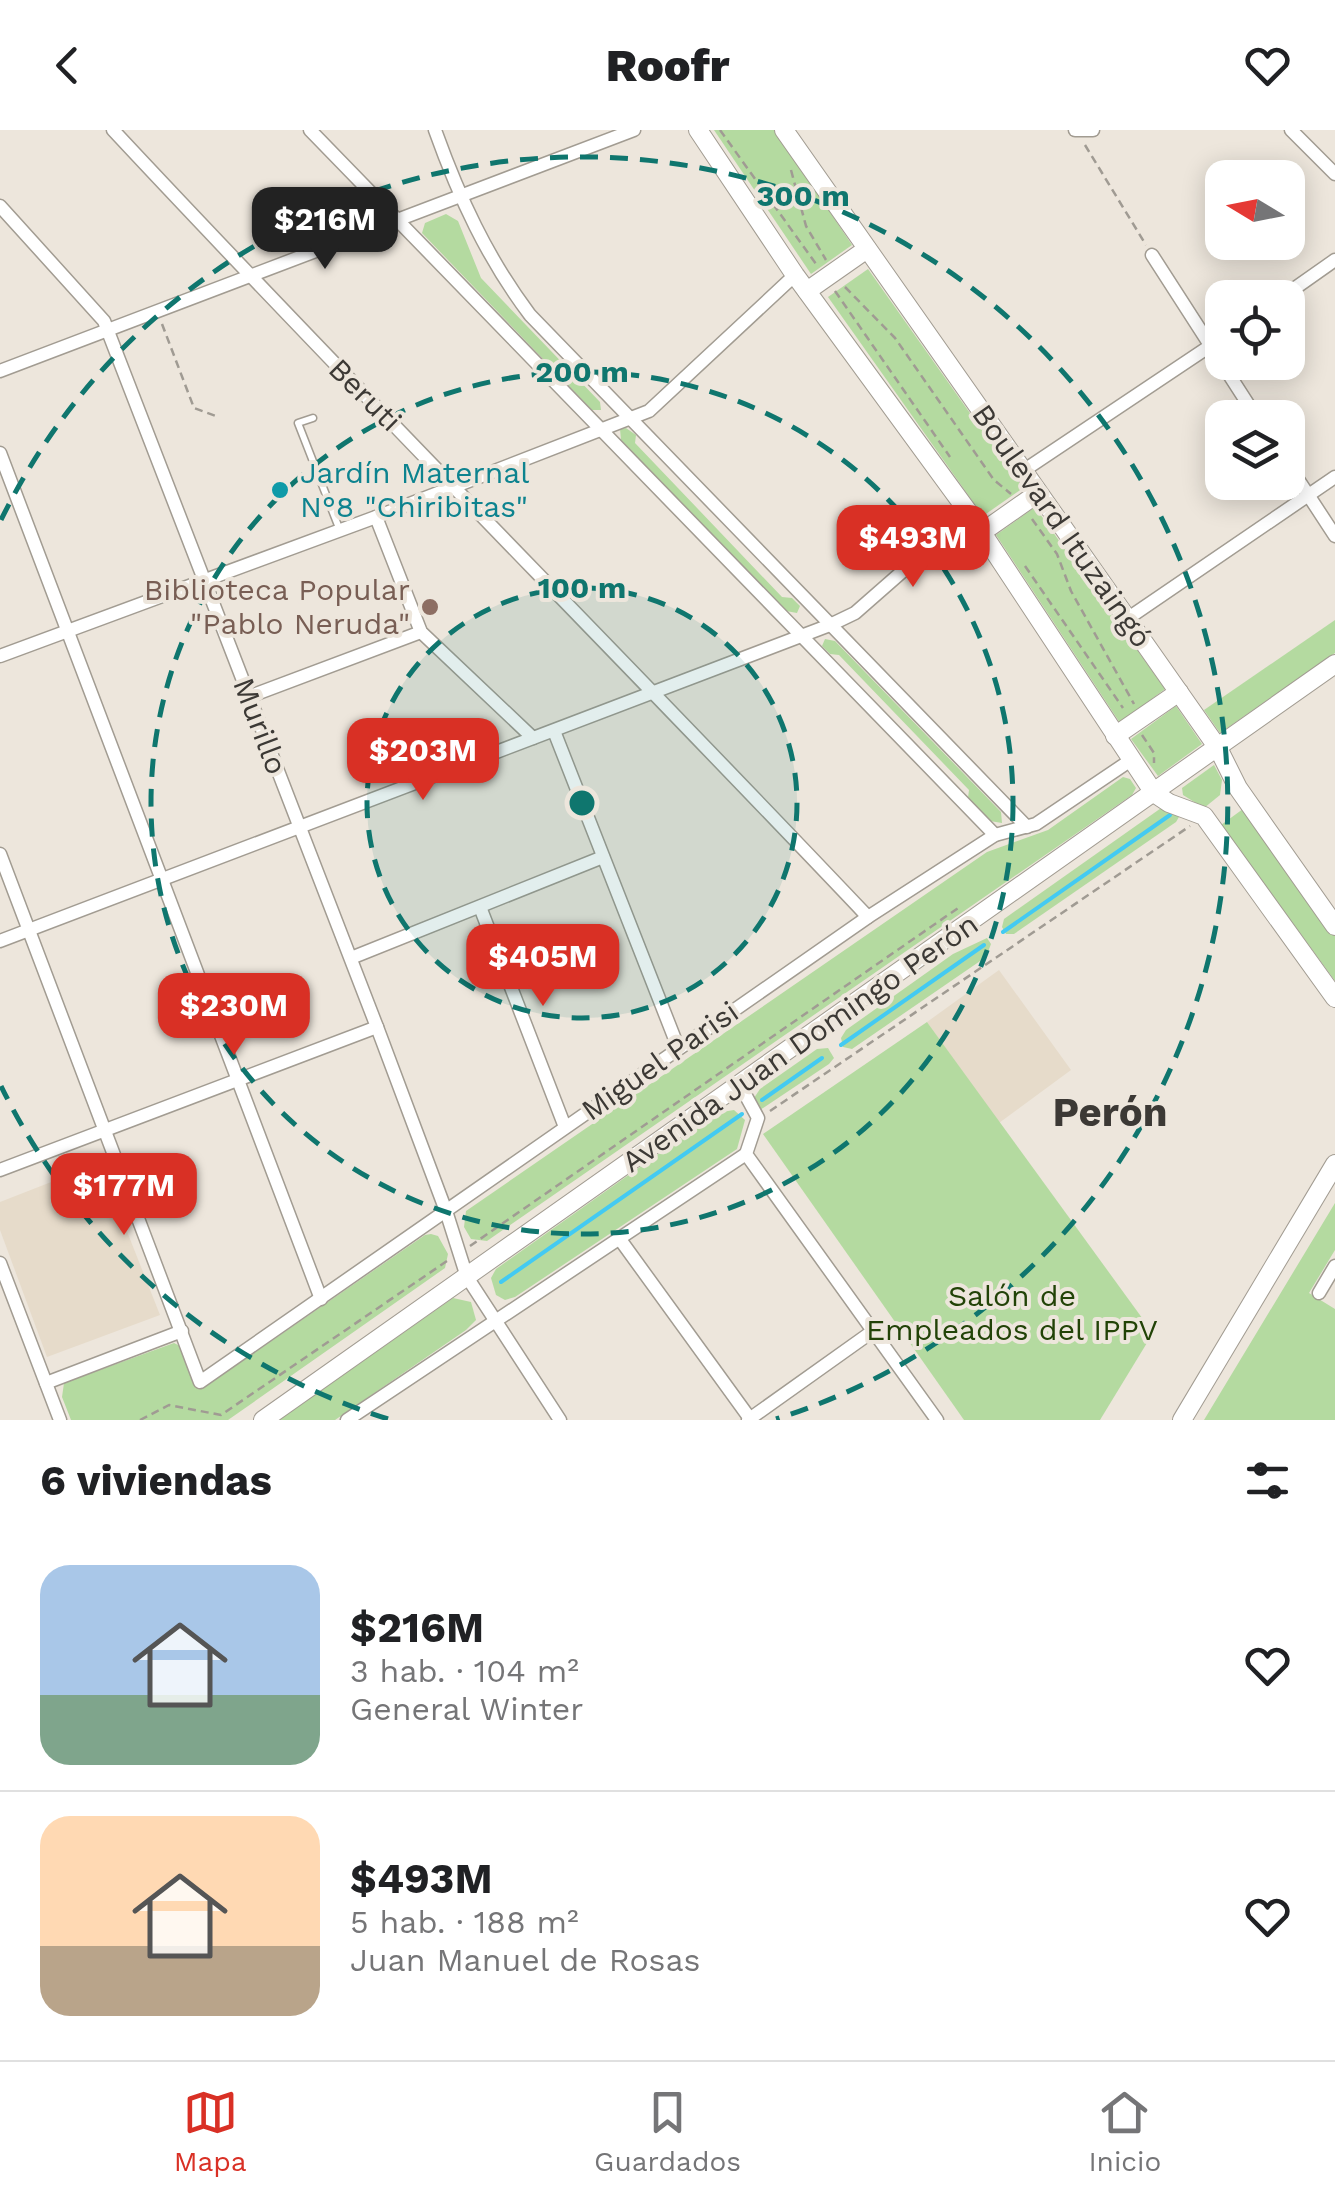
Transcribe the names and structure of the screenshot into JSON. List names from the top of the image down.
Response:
{
  "streets": {
    "main road": ["Boulevard Ituzaingó", "Avenida Juan Domingo Perón"],
    "street": ["Beruti", "Murillo", "Miguel Parisi"]
  },
  "crossings": [
    ["Beruti", "Miguel Parisi"],
    ["Boulevard Ituzaingó", "Avenida Juan Domingo Perón"],
    ["Murillo", "Avenida Juan Domingo Perón"],
    ["Murillo", "Miguel Parisi"]
  ],
  "districts": ["Perón"],
  "parks": ["Salón de Empleados del IPPV"],
  "places": ["Jardín Maternal N°8 \"Chiribitas\"", "Biblioteca Popular \"Pablo Neruda\""],
  "north": "left",
  "page": {
    "header": "Roofr",
    "price": [
      "$216M",
      "$493M",
      "$203M",
      "$405M",
      "$230M",
      "$177M"
    ],
    "heading": "6 viviendas",
    "list": [
      {
        "name": "$216M",
        "note": "3 hab. · 104 m² · General Winter"
      },
      {
        "name": "$493M",
        "note": "5 hab. · 188 m² · Juan Manuel de Rosas"
      }
    ],
    "tabs": ["Mapa", "Guardados", "Inicio"]
  },
  "rings": ["300 m", "200 m", "100 m"]
}
